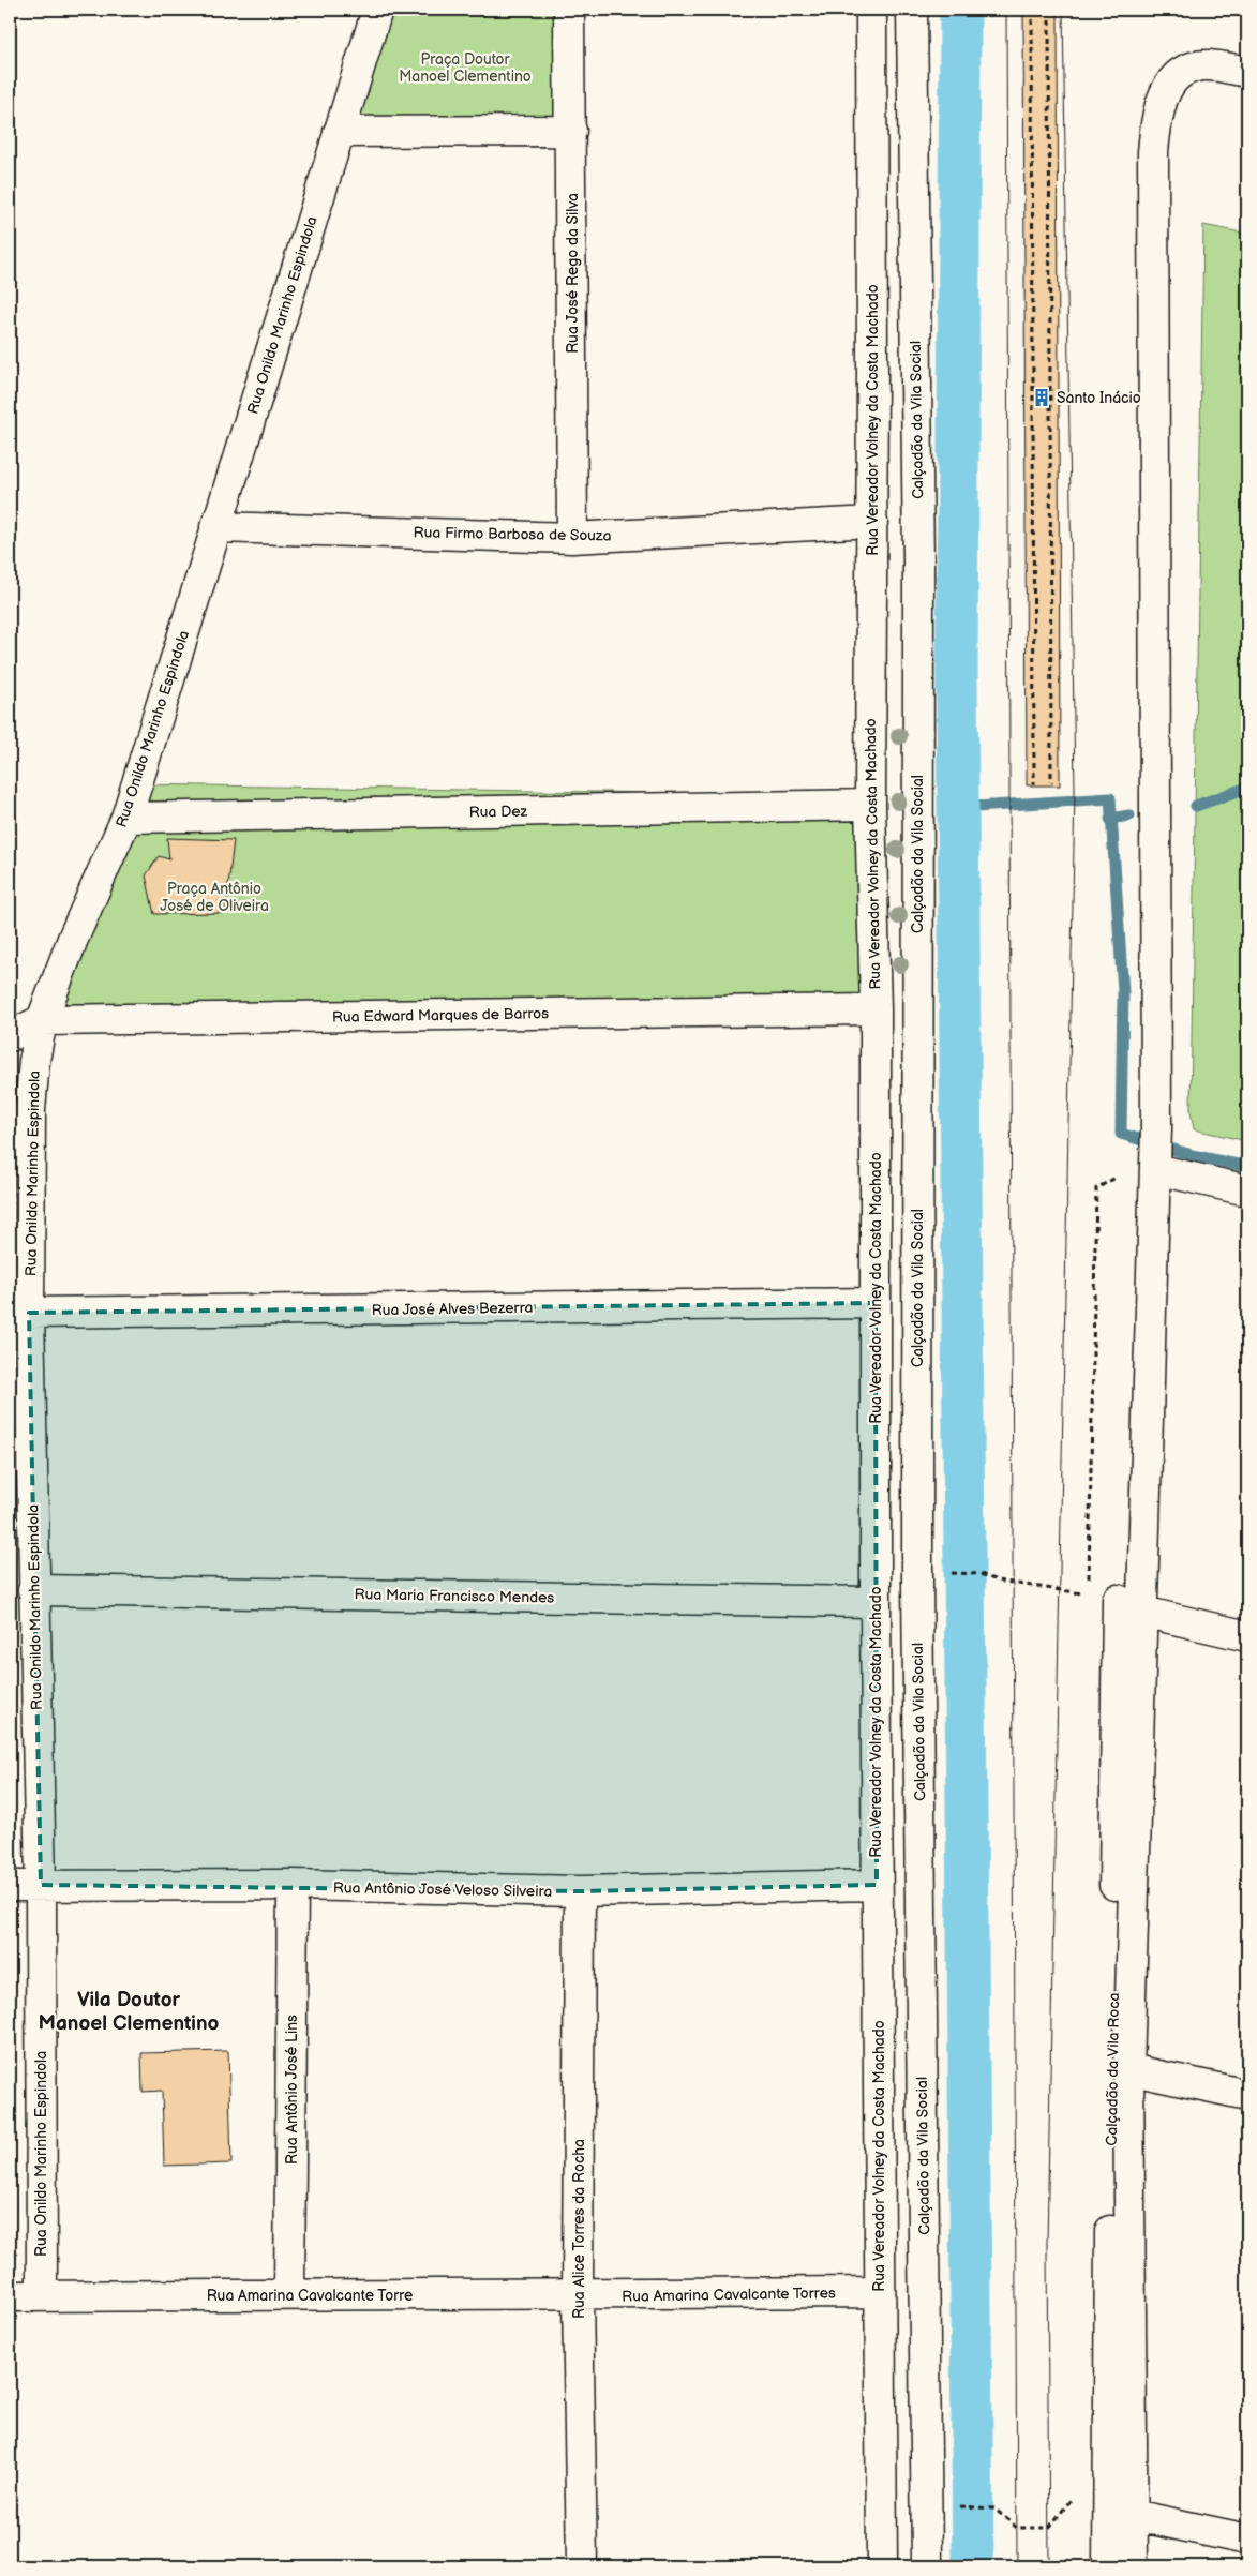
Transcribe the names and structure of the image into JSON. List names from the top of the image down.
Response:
{
  "streets": {
    "street": [
      "Rua José Rego da Silva",
      "Rua Onildo Marinho Espindola",
      "Rua Vereador Volney da Costa Machado",
      "Calçadão da Vila Social",
      "Rua Firmo Barbosa de Souza",
      "Rua Dez",
      "Rua Edward Marques de Barros",
      "Rua José Alves Bezerra",
      "Rua Maria Francisco Mendes",
      "Rua Antônio José Veloso Silveira",
      "Calçadão da Vila Roca",
      "Rua Antônio José Lins",
      "Rua Alice Torres da Rocha",
      "Rua Amarina Cavalcante Torres",
      "Rua Amarina Cavalcante Torre"
    ]
  },
  "crossings": [
    ["Rua José Rego da Silva", "Rua Firmo Barbosa de Souza"],
    ["Rua Onildo Marinho Espindola", "Rua Firmo Barbosa de Souza"],
    ["Rua Onildo Marinho Espindola", "Rua Dez"],
    ["Rua Onildo Marinho Espindola", "Rua Edward Marques de Barros"],
    ["Rua Onildo Marinho Espindola", "Rua José Alves Bezerra"],
    ["Rua Onildo Marinho Espindola", "Rua Maria Francisco Mendes"],
    ["Rua Onildo Marinho Espindola", "Rua Antônio José Veloso Silveira"],
    ["Rua Onildo Marinho Espindola", "Rua Amarina Cavalcante Torre"],
    ["Rua Vereador Volney da Costa Machado", "Rua Firmo Barbosa de Souza"],
    ["Rua Vereador Volney da Costa Machado", "Rua Dez"],
    ["Rua Vereador Volney da Costa Machado", "Rua Edward Marques de Barros"],
    ["Rua Vereador Volney da Costa Machado", "Rua José Alves Bezerra"],
    ["Rua Vereador Volney da Costa Machado", "Rua Maria Francisco Mendes"],
    ["Rua Vereador Volney da Costa Machado", "Rua Antônio José Veloso Silveira"],
    ["Rua Vereador Volney da Costa Machado", "Rua Amarina Cavalcante Torres"],
    ["Rua Antônio José Veloso Silveira", "Rua Antônio José Lins"],
    ["Rua Antônio José Veloso Silveira", "Rua Alice Torres da Rocha"],
    ["Rua Antônio José Lins", "Rua Amarina Cavalcante Torre"],
    ["Rua Alice Torres da Rocha", "Rua Amarina Cavalcante Torres"],
    ["Rua Alice Torres da Rocha", "Rua Amarina Cavalcante Torre"],
    ["Rua Amarina Cavalcante Torres", "Rua Amarina Cavalcante Torre"]
  ],
  "districts": ["Vila Doutor Manoel Clementino"],
  "parks": ["Praça Doutor Manoel Clementino", "Praça Antônio José de Oliveira"],
  "places": {
    "building": ["Santo Inácio"]
  }
}
